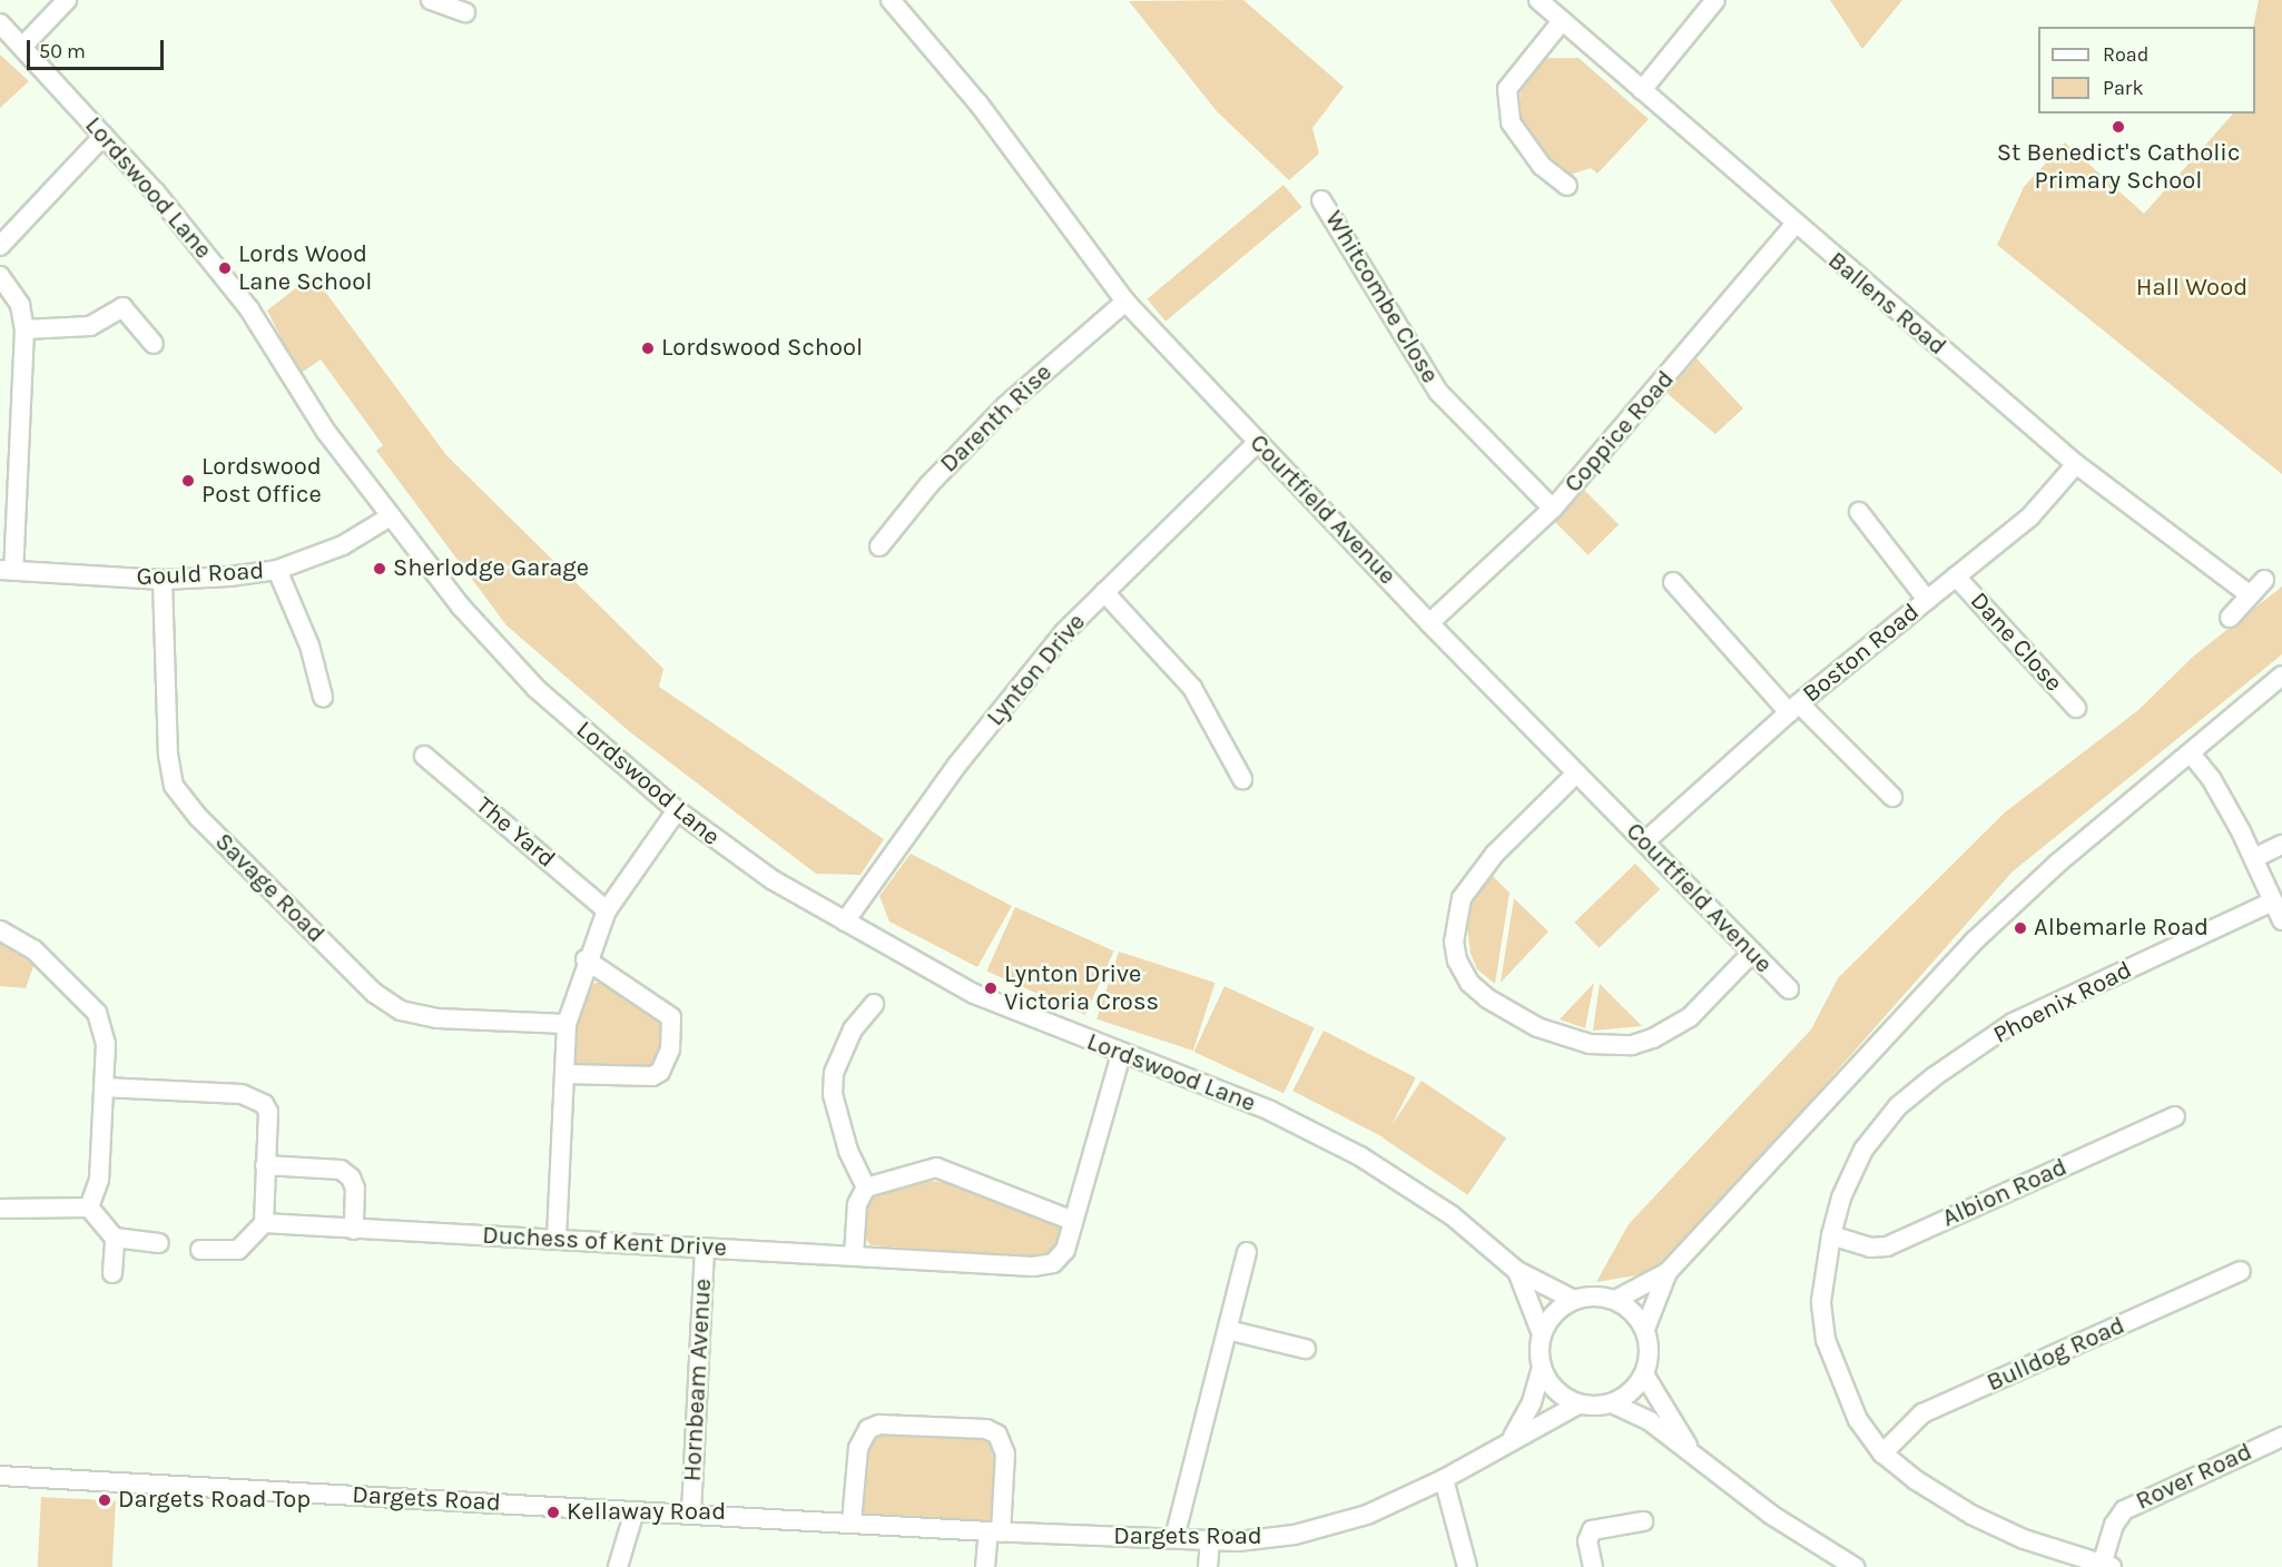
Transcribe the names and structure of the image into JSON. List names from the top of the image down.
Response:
{
  "streets": {
    "street": [
      "Lordswood Lane",
      "Whitcombe Close",
      "Ballens Road",
      "Darenth Rise",
      "Coppice Road",
      "Courtfield Avenue",
      "Gould Road",
      "Dane Close",
      "Boston Road",
      "Lynton Drive",
      "The Yard",
      "Savage Road",
      "Phoenix Road",
      "Albion Road",
      "Duchess of Kent Drive",
      "Bulldog Road",
      "Hornbeam Avenue",
      "Rover Road",
      "Dargets Road"
    ]
  },
  "crossings": [
    ["Lordswood Lane", "Gould Road"],
    ["Lordswood Lane", "Lynton Drive"],
    ["Lordswood Lane", "Duchess of Kent Drive"],
    ["Lordswood Lane", "Dargets Road"],
    ["Whitcombe Close", "Coppice Road"],
    ["Ballens Road", "Coppice Road"],
    ["Ballens Road", "Boston Road"],
    ["Darenth Rise", "Courtfield Avenue"],
    ["Coppice Road", "Courtfield Avenue"],
    ["Courtfield Avenue", "Boston Road"],
    ["Courtfield Avenue", "Lynton Drive"],
    ["Gould Road", "Savage Road"],
    ["Dane Close", "Boston Road"],
    ["Phoenix Road", "Albion Road"],
    ["Phoenix Road", "Bulldog Road"],
    ["Phoenix Road", "Rover Road"],
    ["Duchess of Kent Drive", "Hornbeam Avenue"],
    ["Hornbeam Avenue", "Dargets Road"]
  ],
  "parks": ["Hall Wood"],
  "places": [
    "St Benedict's Catholic Primary School",
    "Lords Wood Lane School",
    "Lordswood School",
    "Lordswood Post Office",
    "Sherlodge Garage",
    "Albemarle Road",
    "Lynton Drive Victoria Cross",
    "Dargets Road Top",
    "Kellaway Road"
  ],
  "legend": ["Road", "Park"],
  "scale_bar": "50 m"
}
